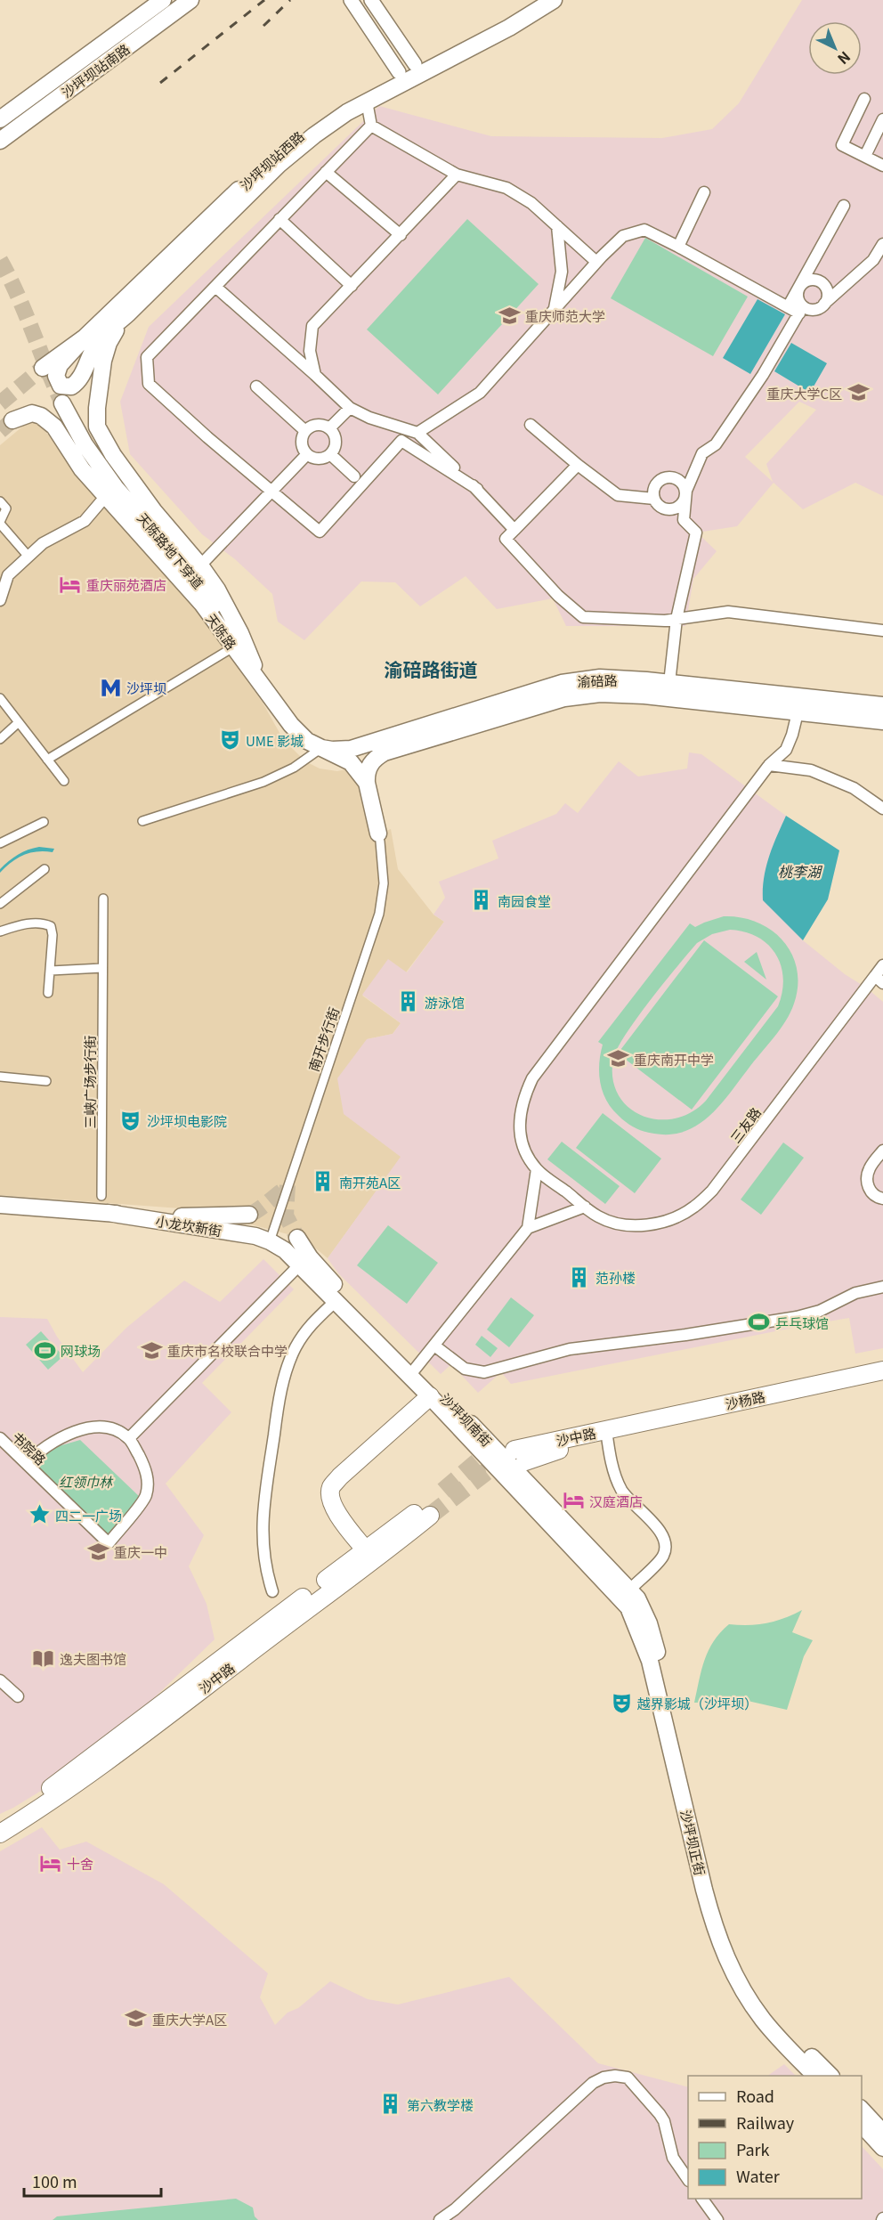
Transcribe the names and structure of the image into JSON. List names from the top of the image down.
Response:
{
  "streets": {
    "main road": [
      "沙坪坝站南路",
      "沙坪坝站西路",
      "天陈路地下穿道",
      "天陈路",
      "渝碚路",
      "小龙坎新街",
      "沙杨路",
      "沙坪坝南街",
      "沙中路",
      "沙坪坝正街"
    ],
    "street": [
      "南开步行街",
      "三峡广场步行街",
      "三友路",
      "书院路"
    ]
  },
  "crossings": [
    ["天陈路地下穿道", "天陈路"],
    ["天陈路", "渝碚路"],
    ["南开步行街", "小龙坎新街"],
    ["南开步行街", "沙坪坝南街"],
    ["小龙坎新街", "沙坪坝南街"],
    ["沙杨路", "沙中路"],
    ["沙坪坝南街", "沙坪坝正街"]
  ],
  "districts": ["渝碚路街道"],
  "water": ["桃李湖"],
  "parks": ["红领巾林"],
  "places": {
    "school or university": [
      "重庆师范大学",
      "重庆大学C区",
      "重庆南开中学",
      "重庆市名校联合中学",
      "重庆一中",
      "重庆大学A区"
    ],
    "hotel": ["重庆丽苑酒店", "汉庭酒店", "十舍"],
    "metro station": ["沙坪坝"],
    "theatre": ["UME 影城", "沙坪坝电影院", "越界影城（沙坪坝）"],
    "building": [
      "南园食堂",
      "游泳馆",
      "南开苑A区",
      "范孙楼",
      "第六教学楼"
    ],
    "sports": ["乒乓球馆", "网球场"],
    "place": ["四二一广场"],
    "library": ["逸夫图书馆"]
  },
  "legend": [
    "Road",
    "Railway",
    "Park",
    "Water"
  ],
  "scale_bar": "100 m",
  "north": "bottom right"
}
